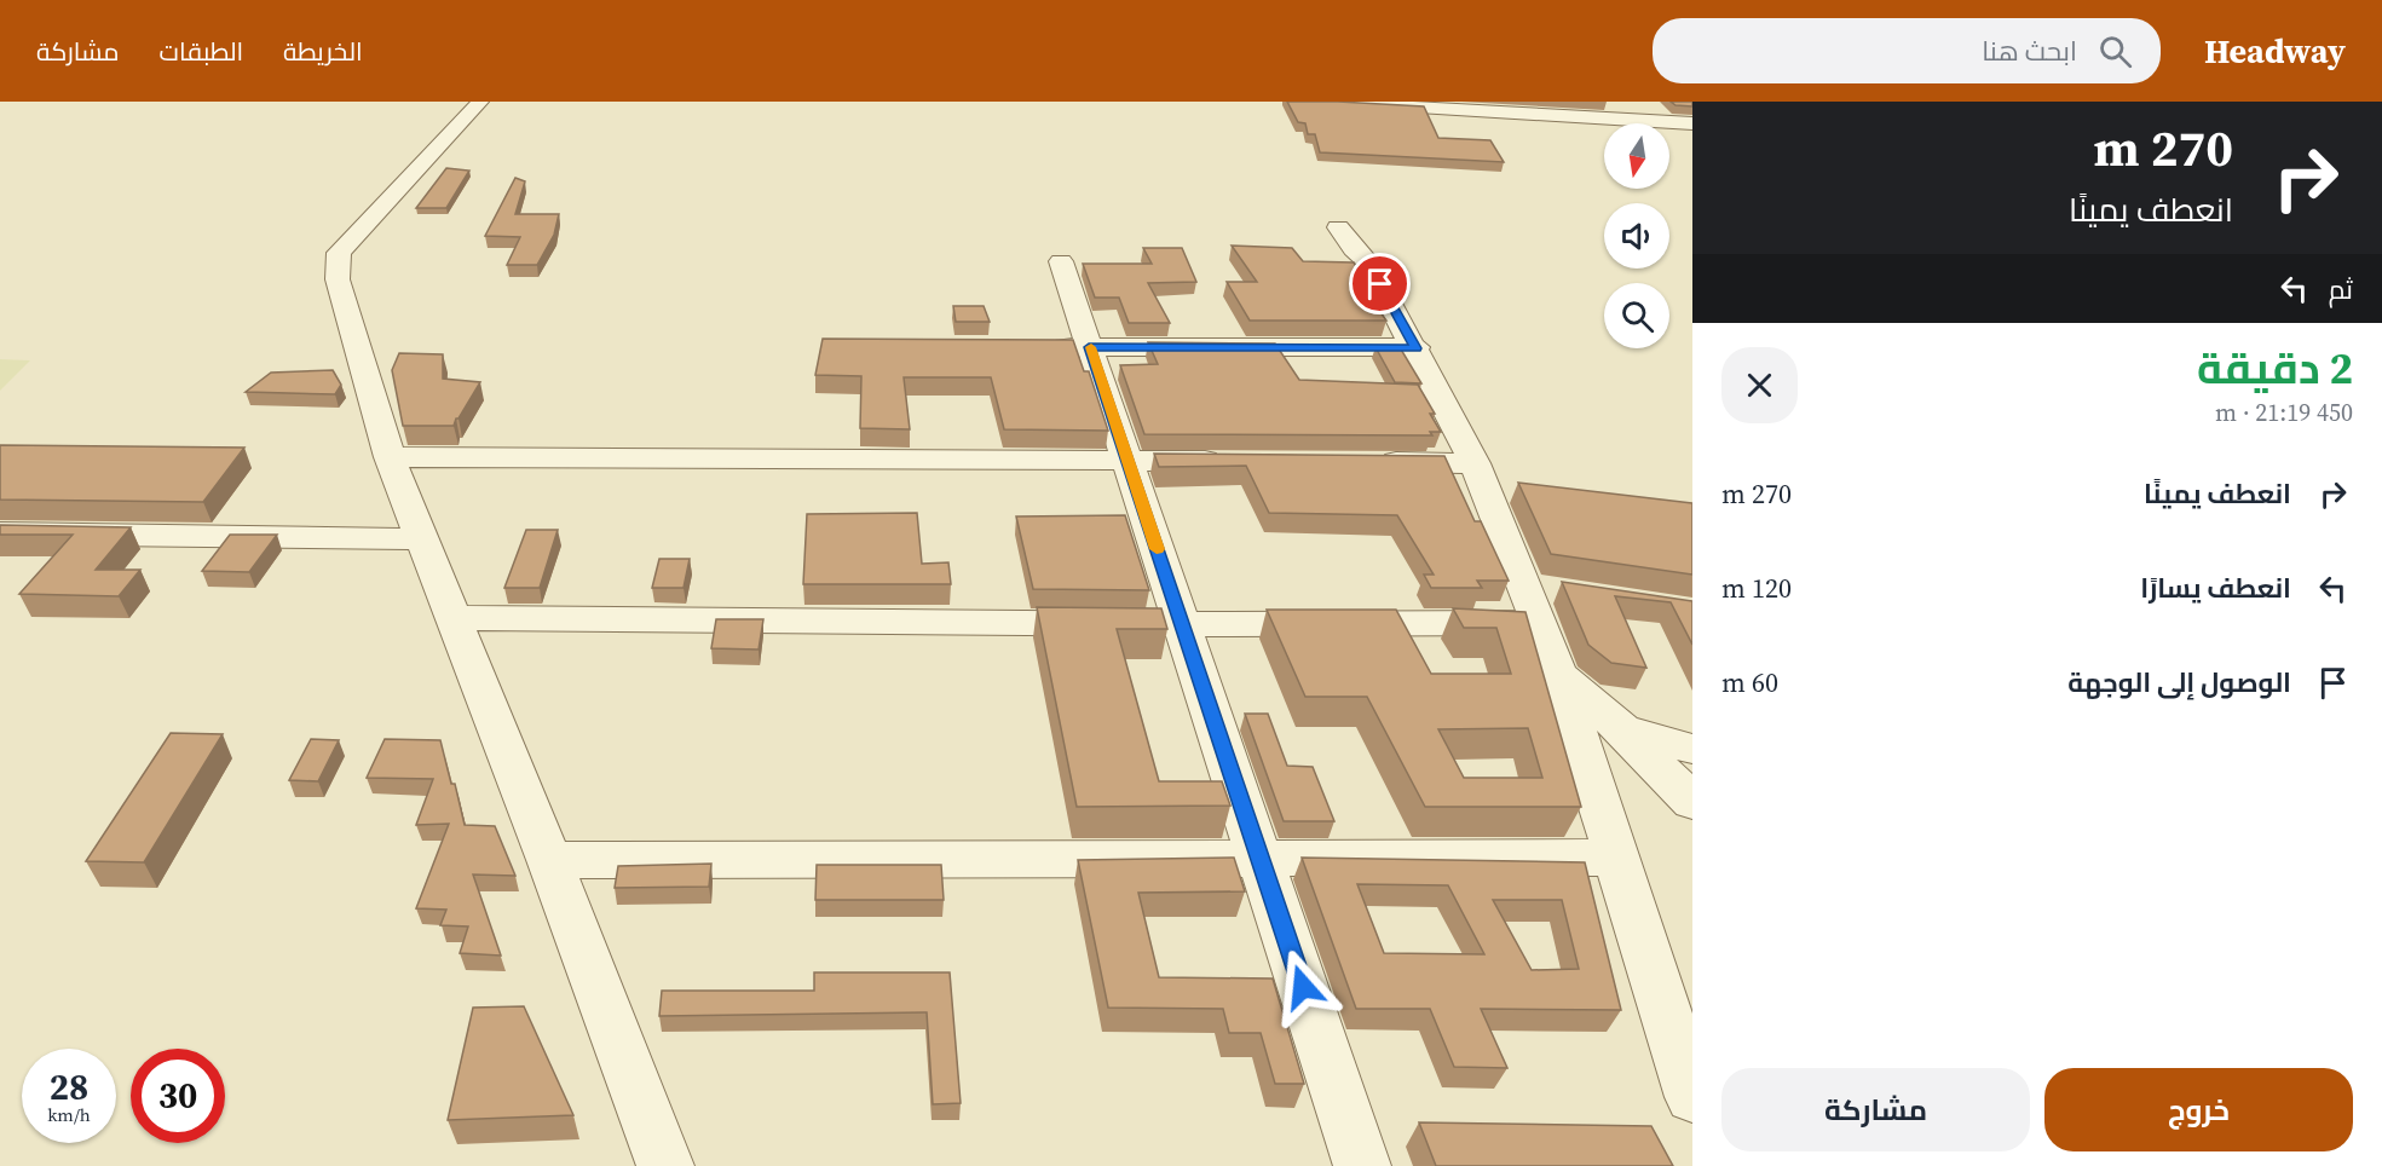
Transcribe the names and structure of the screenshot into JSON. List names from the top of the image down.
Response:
{
  "north": "bottom",
  "page": {
    "header": "Headway",
    "search": "ابحث هنا",
    "nav": ["الخريطة", "الطبقات", "مشاركة"],
    "turn": ["270 m", "انعطف يمينًا"],
    "then": "ثم",
    "heading": ["2 دقيقة", "450 m · 21:19"],
    "list": [
      {
        "name": "انعطف يمينًا",
        "value": "270 m"
      },
      {
        "name": "انعطف يسارًا",
        "value": "120 m"
      },
      {
        "name": "الوصول إلى الوجهة",
        "value": "60 m"
      }
    ],
    "speed": "28 km/h",
    "limit": "30",
    "buttons": ["خروج", "مشاركة"]
  }
}
